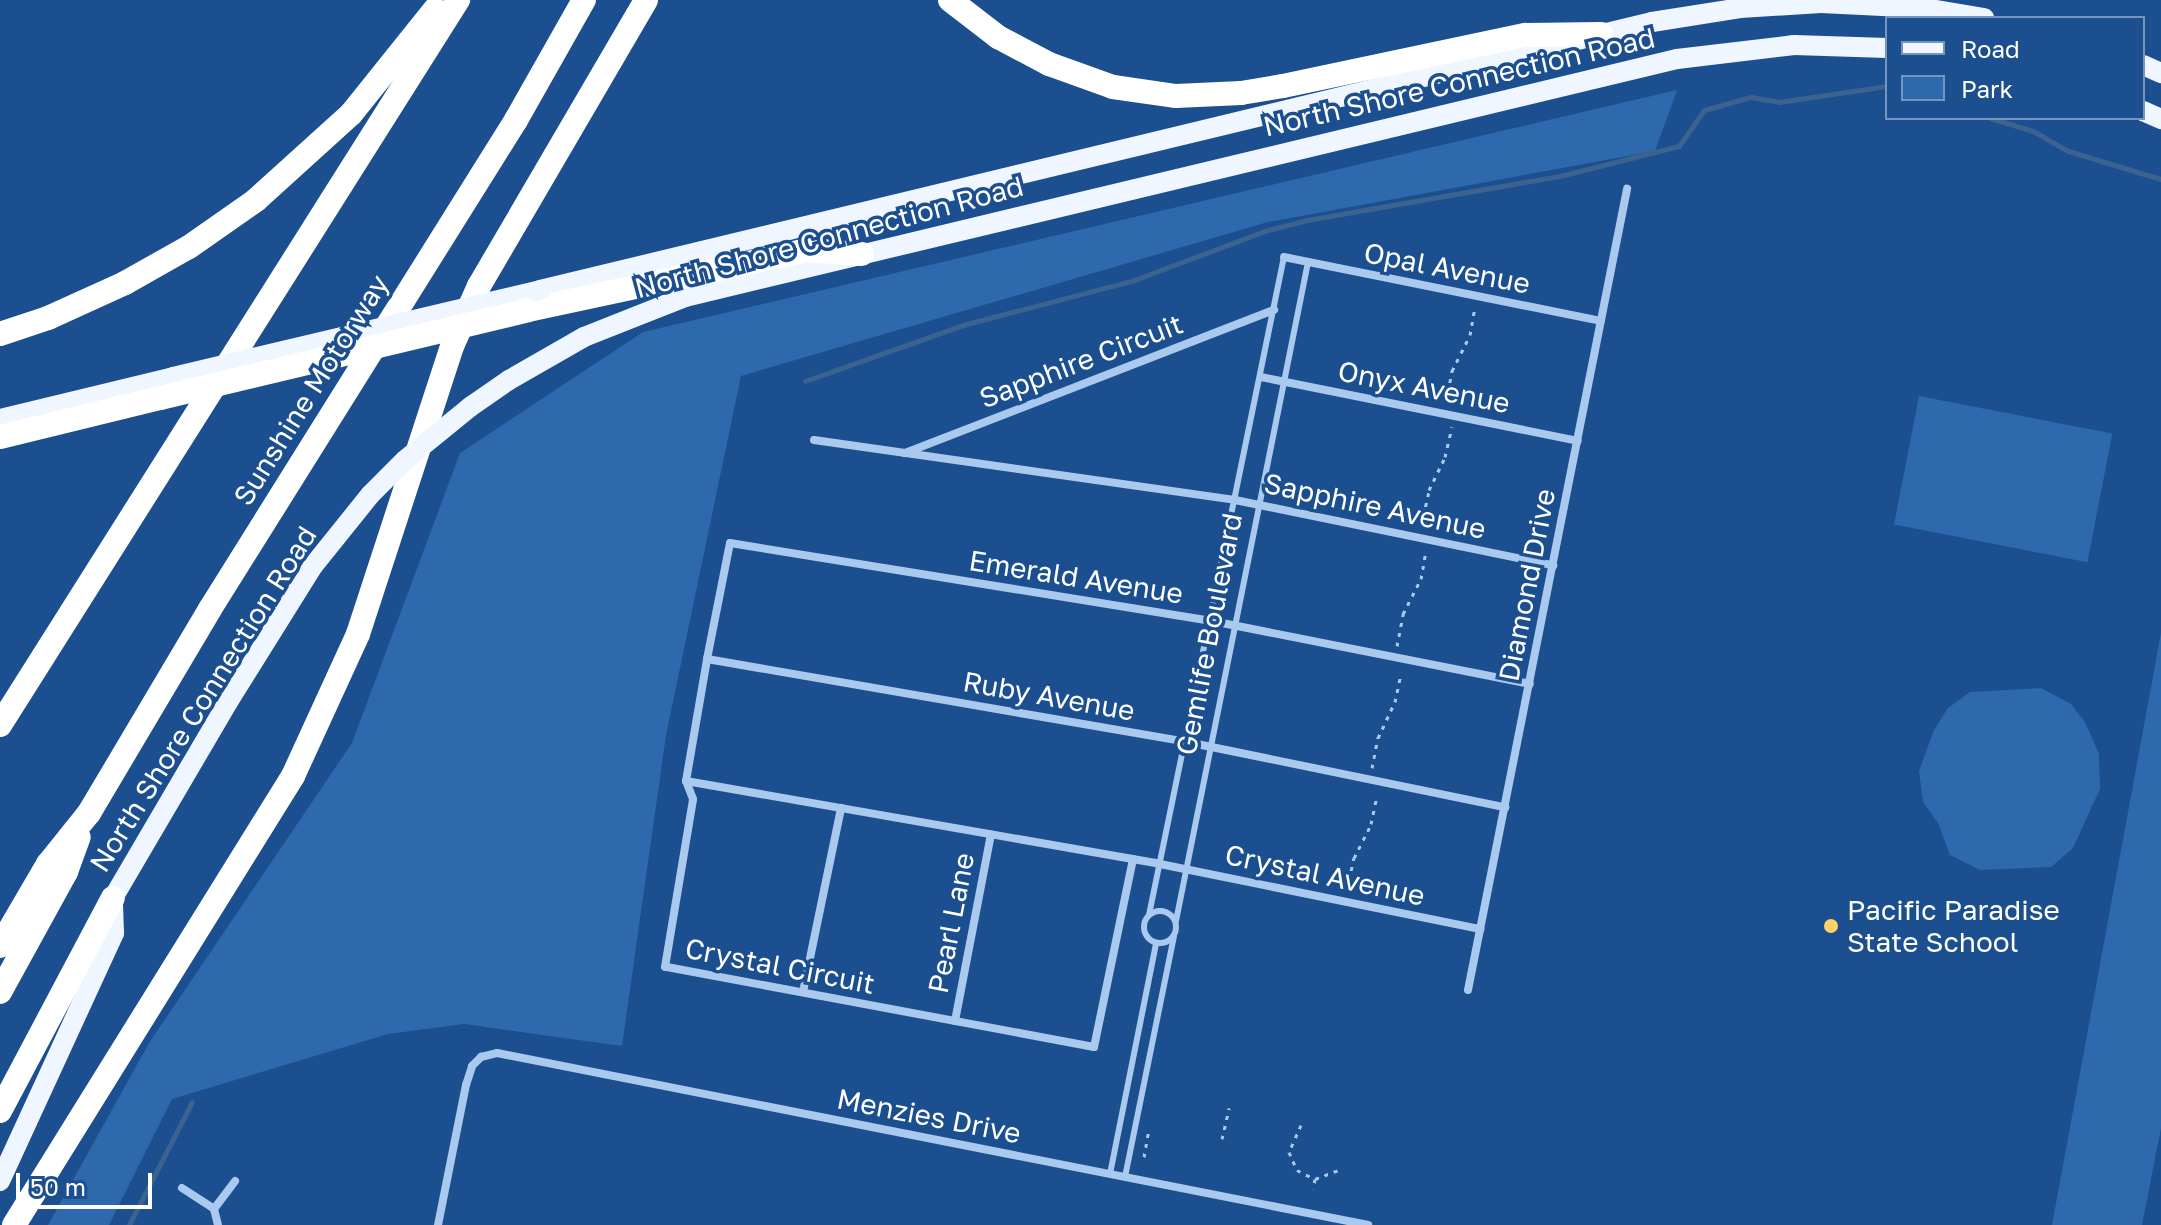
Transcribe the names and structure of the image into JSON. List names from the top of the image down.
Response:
{
  "streets": {
    "highway": ["Sunshine Motorway"],
    "main road": ["North Shore Connection Road"],
    "street": [
      "Opal Avenue",
      "Sapphire Circuit",
      "Onyx Avenue",
      "Sapphire Avenue",
      "Emerald Avenue",
      "Diamond Drive",
      "Ruby Avenue",
      "Crystal Avenue",
      "Pearl Lane",
      "Crystal Circuit",
      "Menzies Drive"
    ],
    "lane": ["Gemlife Boulevard"]
  },
  "crossings": [
    ["Opal Avenue", "Diamond Drive"],
    ["Opal Avenue", "Gemlife Boulevard"],
    ["Sapphire Circuit", "Sapphire Avenue"],
    ["Sapphire Circuit", "Gemlife Boulevard"],
    ["Onyx Avenue", "Diamond Drive"],
    ["Onyx Avenue", "Gemlife Boulevard"],
    ["Sapphire Avenue", "Diamond Drive"],
    ["Sapphire Avenue", "Gemlife Boulevard"],
    ["Emerald Avenue", "Diamond Drive"],
    ["Emerald Avenue", "Gemlife Boulevard"],
    ["Emerald Avenue", "Ruby Avenue"],
    ["Diamond Drive", "Ruby Avenue"],
    ["Diamond Drive", "Crystal Avenue"],
    ["Gemlife Boulevard", "Ruby Avenue"],
    ["Gemlife Boulevard", "Crystal Avenue"],
    ["Pearl Lane", "Crystal Circuit"]
  ],
  "places": ["Pacific Paradise State School"],
  "legend": ["Road", "Park"],
  "scale_bar": "50 m"
}
